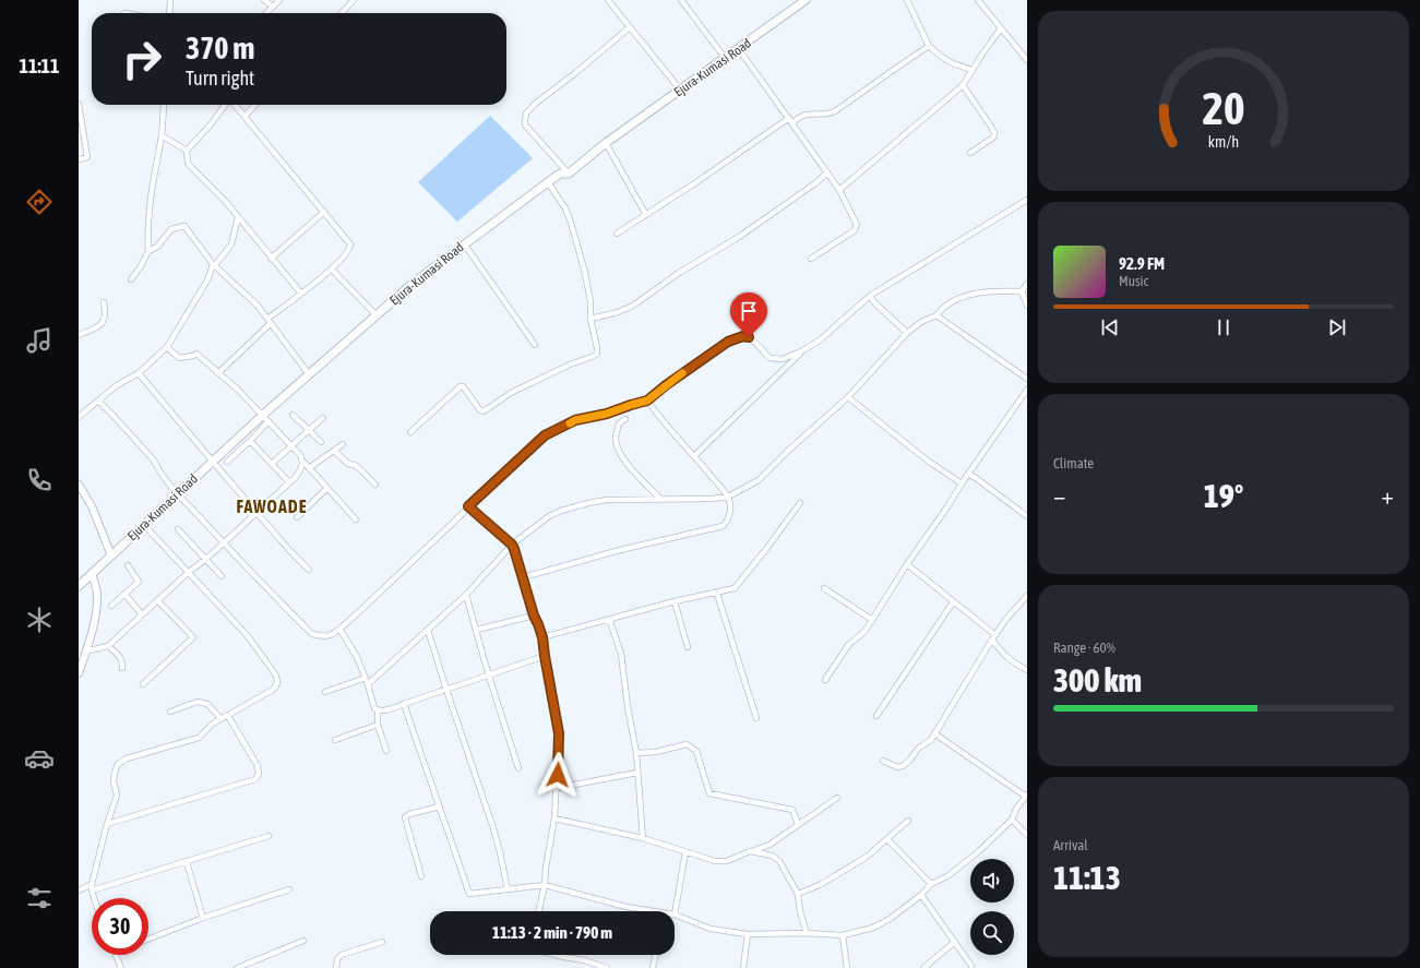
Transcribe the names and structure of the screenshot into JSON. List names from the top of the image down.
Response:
{
  "streets": {
    "main road": ["Ejura-Kumasi Road"]
  },
  "districts": ["FAWOADE"],
  "page": {
    "tabs": "11:11",
    "turn": ["370 m", "Turn right"],
    "song": ["92.9 FM", "Music"],
    "tile": [
      "Climate",
      ["Range · 60%", "300 km"],
      ["Arrival", "11:13"]
    ],
    "heat": ["−", "19°", "+"],
    "limit": "30",
    "trip": "11:13 · 2 min · 790 m",
    "gauge": ["20", "km/h"]
  }
}
